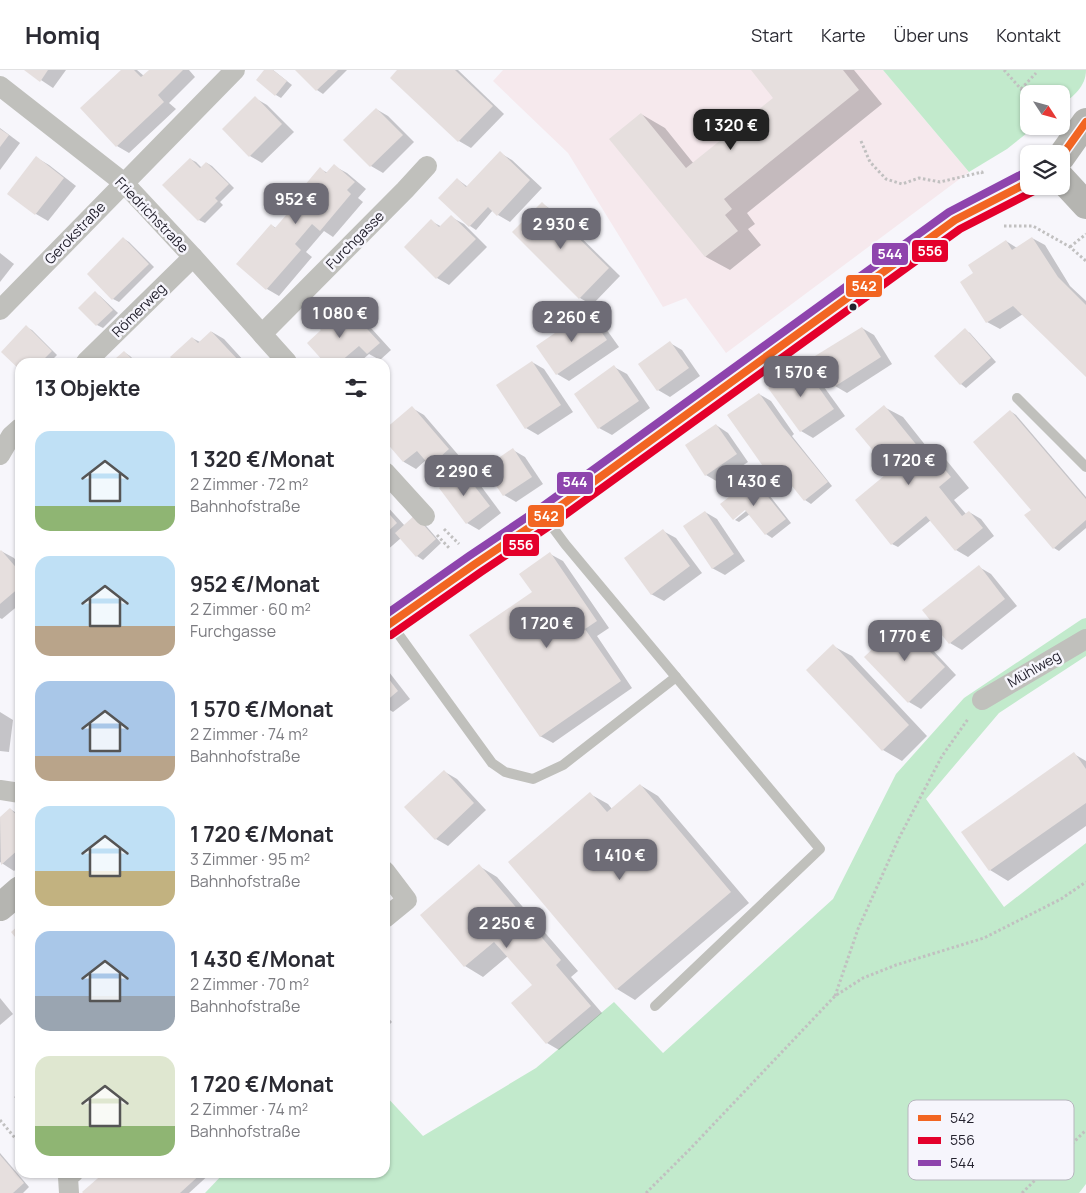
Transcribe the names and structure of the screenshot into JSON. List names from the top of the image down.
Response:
{
  "streets": {
    "street": [
      "Friedrichstraße",
      "Gerokstraße",
      "Furchgasse",
      "Römerweg",
      "Mühlweg"
    ]
  },
  "crossings": [
    ["Friedrichstraße", "Gerokstraße"],
    ["Friedrichstraße", "Furchgasse"],
    ["Friedrichstraße", "Römerweg"]
  ],
  "lines": ["transit line 542", "transit line 544", "transit line 556"],
  "legend": ["542", "556", "544"],
  "north": "bottom right",
  "page": {
    "header": "Homiq",
    "nav": [
      "Start",
      "Karte",
      "Über uns",
      "Kontakt"
    ],
    "price": [
      "1 320 €",
      "952 €",
      "2 930 €",
      "1 080 €",
      "2 260 €",
      "1 570 €",
      "1 720 €",
      "2 290 €",
      "1 430 €",
      "1 720 €",
      "1 770 €",
      "1 410 €",
      "2 250 €"
    ],
    "heading": "13 Objekte",
    "list": [
      {
        "name": "1 320 €/Monat",
        "note": "2 Zimmer · 72 m² · Bahnhofstraße"
      },
      {
        "name": "952 €/Monat",
        "note": "2 Zimmer · 60 m² · Furchgasse"
      },
      {
        "name": "1 570 €/Monat",
        "note": "2 Zimmer · 74 m² · Bahnhofstraße"
      },
      {
        "name": "1 720 €/Monat",
        "note": "3 Zimmer · 95 m² · Bahnhofstraße"
      },
      {
        "name": "1 430 €/Monat",
        "note": "2 Zimmer · 70 m² · Bahnhofstraße"
      },
      {
        "name": "1 720 €/Monat",
        "note": "2 Zimmer · 74 m² · Bahnhofstraße"
      }
    ]
  }
}
